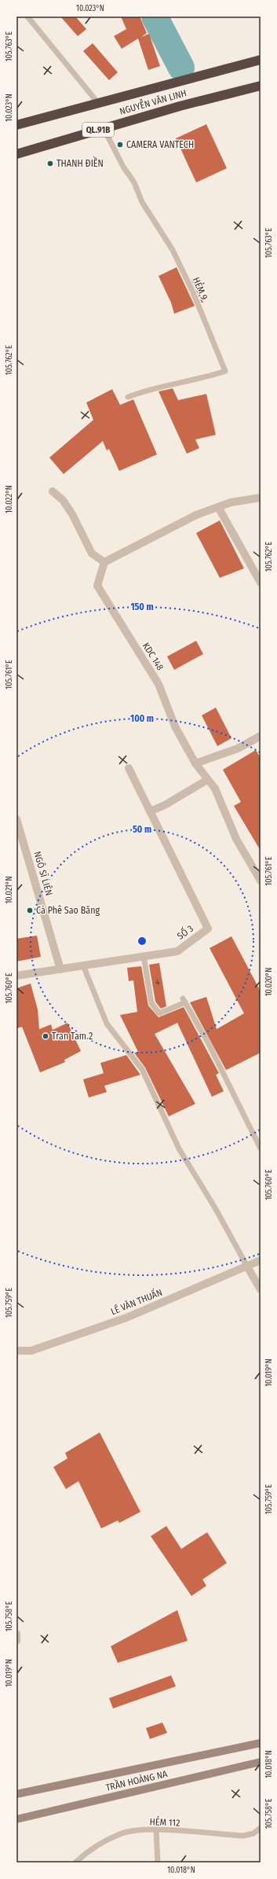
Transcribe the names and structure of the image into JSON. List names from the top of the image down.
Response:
{
  "streets": {
    "highway": ["NGUYỄN VĂN LINH", "QL.91B"],
    "main road": ["TRẦN HOÀNG NA"],
    "street": [
      "KDC 148",
      "NGÔ SĨ LIÊN",
      "SỐ 3",
      "LÊ VĂN THUẤN"
    ],
    "lane": ["HẺM 9", "HẺM 112"]
  },
  "crossings": [
    ["NGUYỄN VĂN LINH", "HẺM 9"],
    ["NGÔ SĨ LIÊN", "SỐ 3"]
  ],
  "places": [
    "CAMERA VANTECH",
    "THANH ĐIỀN",
    "Cà Phê Sao Băng",
    "Tran Tam 2"
  ],
  "house_numbers": ["4"],
  "coordinates": [
    "10.023°N",
    "105.763°E",
    "105.762°E",
    "10.022°N",
    "105.761°E",
    "10.021°N",
    "10.020°N",
    "105.760°E",
    "105.759°E",
    "10.019°N",
    "105.758°E",
    "10.018°N"
  ],
  "rings": ["150 m", "100 m", "50 m"]
}
